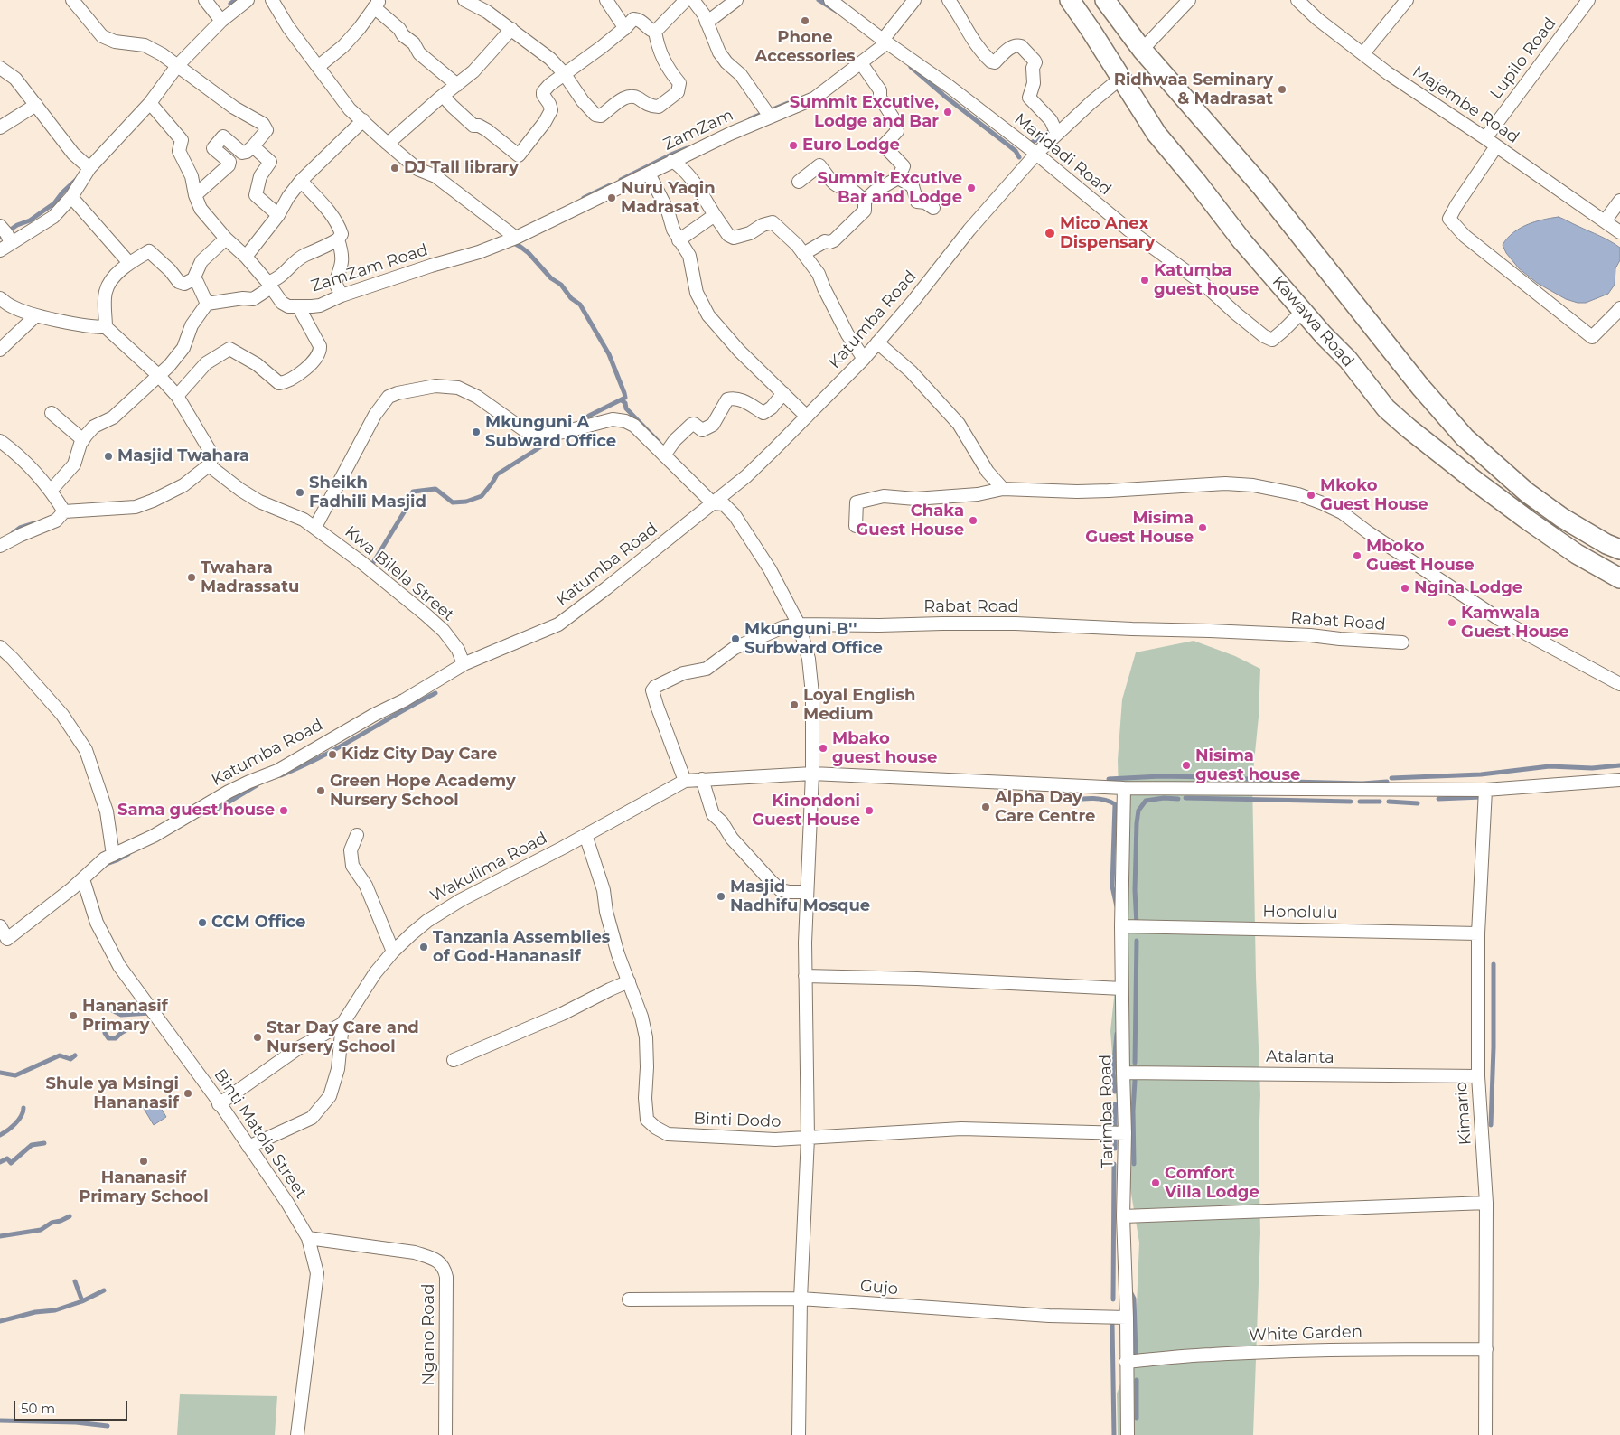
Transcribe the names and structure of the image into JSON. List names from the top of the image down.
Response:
{
  "streets": {
    "main road": ["Kawawa Road"],
    "street": [
      "Lupilo Road",
      "Majembe Road",
      "ZamZam",
      "Maridadi Road",
      "ZamZam Road",
      "Katumba Road",
      "Kwa Bilela Street",
      "Rabat Road",
      "Wakulima Road",
      "Honolulu",
      "Atalanta",
      "Tarimba Road",
      "Kimario",
      "Binti Dodo",
      "Binti Matola Street",
      "Gujo",
      "White Garden",
      "Ngano Road"
    ]
  },
  "crossings": [
    ["Lupilo Road", "Majembe Road"],
    ["ZamZam", "Maridadi Road"],
    ["ZamZam", "ZamZam Road"],
    ["Maridadi Road", "Katumba Road"],
    ["Maridadi Road", "Kawawa Road"],
    ["Katumba Road", "Kawawa Road"],
    ["Katumba Road", "Kwa Bilela Street"],
    ["Katumba Road", "Binti Matola Street"],
    ["Rabat Road", "Wakulima Road"],
    ["Wakulima Road", "Binti Dodo"],
    ["Wakulima Road", "Binti Matola Street"],
    ["Honolulu", "Tarimba Road"],
    ["Honolulu", "Kimario"],
    ["Atalanta", "Tarimba Road"],
    ["Atalanta", "Kimario"],
    ["Tarimba Road", "Binti Dodo"],
    ["Tarimba Road", "Gujo"],
    ["Tarimba Road", "White Garden"],
    ["Kimario", "White Garden"],
    ["Binti Matola Street", "Ngano Road"]
  ],
  "places": [
    "Phone Accessories",
    "Ridhwaa Seminary & Madrasat",
    "Summit Excutive, Lodge and Bar",
    "Euro Lodge",
    "DJ Tall library",
    "Summit Excutive Bar and Lodge",
    "Nuru Yaqin Madrasat",
    "Mico Anex Dispensary",
    "Katumba guest house",
    "Mkunguni A Subward Office",
    "Masjid Twahara",
    "Sheikh Fadhili Masjid",
    "Mkoko Guest House",
    "Chaka Guest House",
    "Misima Guest House",
    "Mboko Guest House",
    "Twahara Madrassatu",
    "Ngina Lodge",
    "Kamwala Guest House",
    "Mkunguni B'' Surbward Office",
    "Loyal English Medium",
    "Mbako guest house",
    "Kidz City Day Care",
    "Nisima guest house",
    "Green Hope Academy Nursery School",
    "Alpha Day Care Centre",
    "Sama guest house",
    "Kinondoni Guest House",
    "Masjid Nadhifu Mosque",
    "CCM Office",
    "Tanzania Assemblies of God-Hananasif",
    "Hananasif Primary",
    "Star Day Care and Nursery School",
    "Shule ya Msingi Hananasif",
    "Hananasif Primary School",
    "Comfort Villa Lodge"
  ],
  "scale_bar": "50 m"
}
